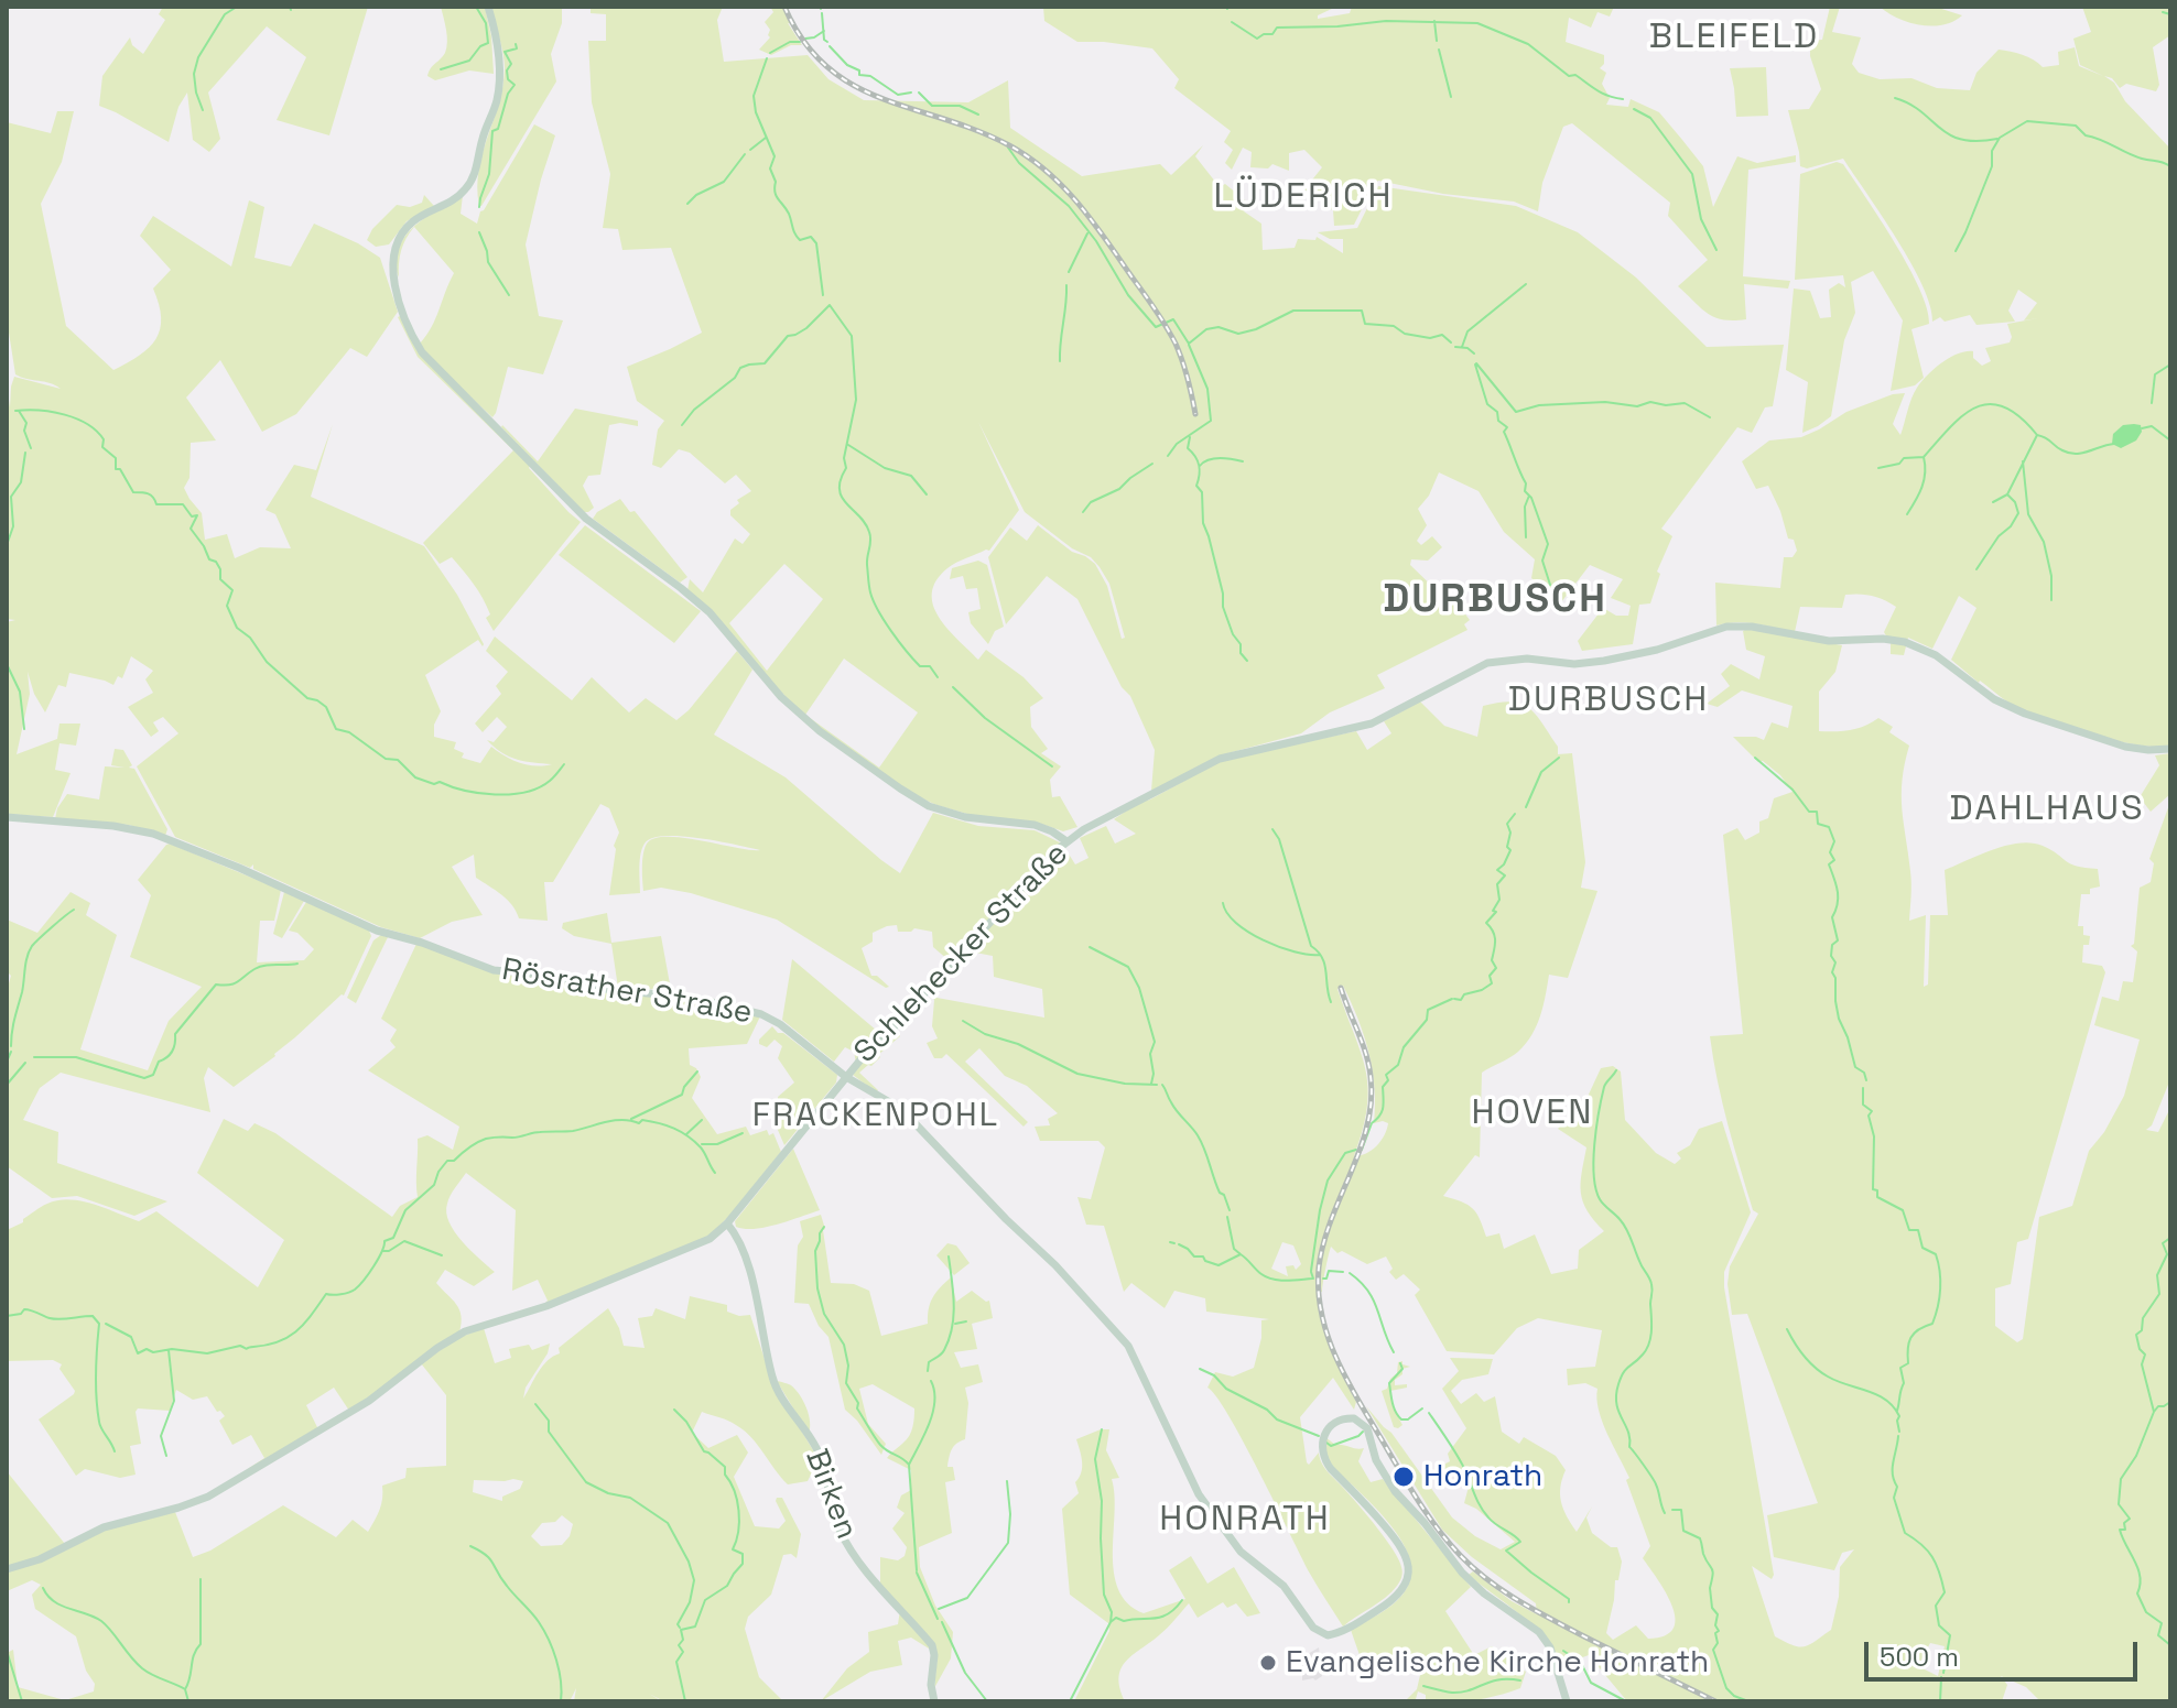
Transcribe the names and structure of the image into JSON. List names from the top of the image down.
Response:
{
  "streets": {
    "street": ["Schlehecker Straße", "Rösrather Straße", "Birken"]
  },
  "crossings": [
    ["Schlehecker Straße", "Rösrather Straße"],
    ["Schlehecker Straße", "Birken"]
  ],
  "districts": [
    "BLEIFELD",
    "LÜDERICH",
    "DURBUSCH",
    "DURBUSCH",
    "DAHLHAUS",
    "HOVEN",
    "FRACKENPOHL",
    "HONRATH"
  ],
  "places": ["Honrath", "Evangelische Kirche Honrath"],
  "scale_bar": "500 m"
}
